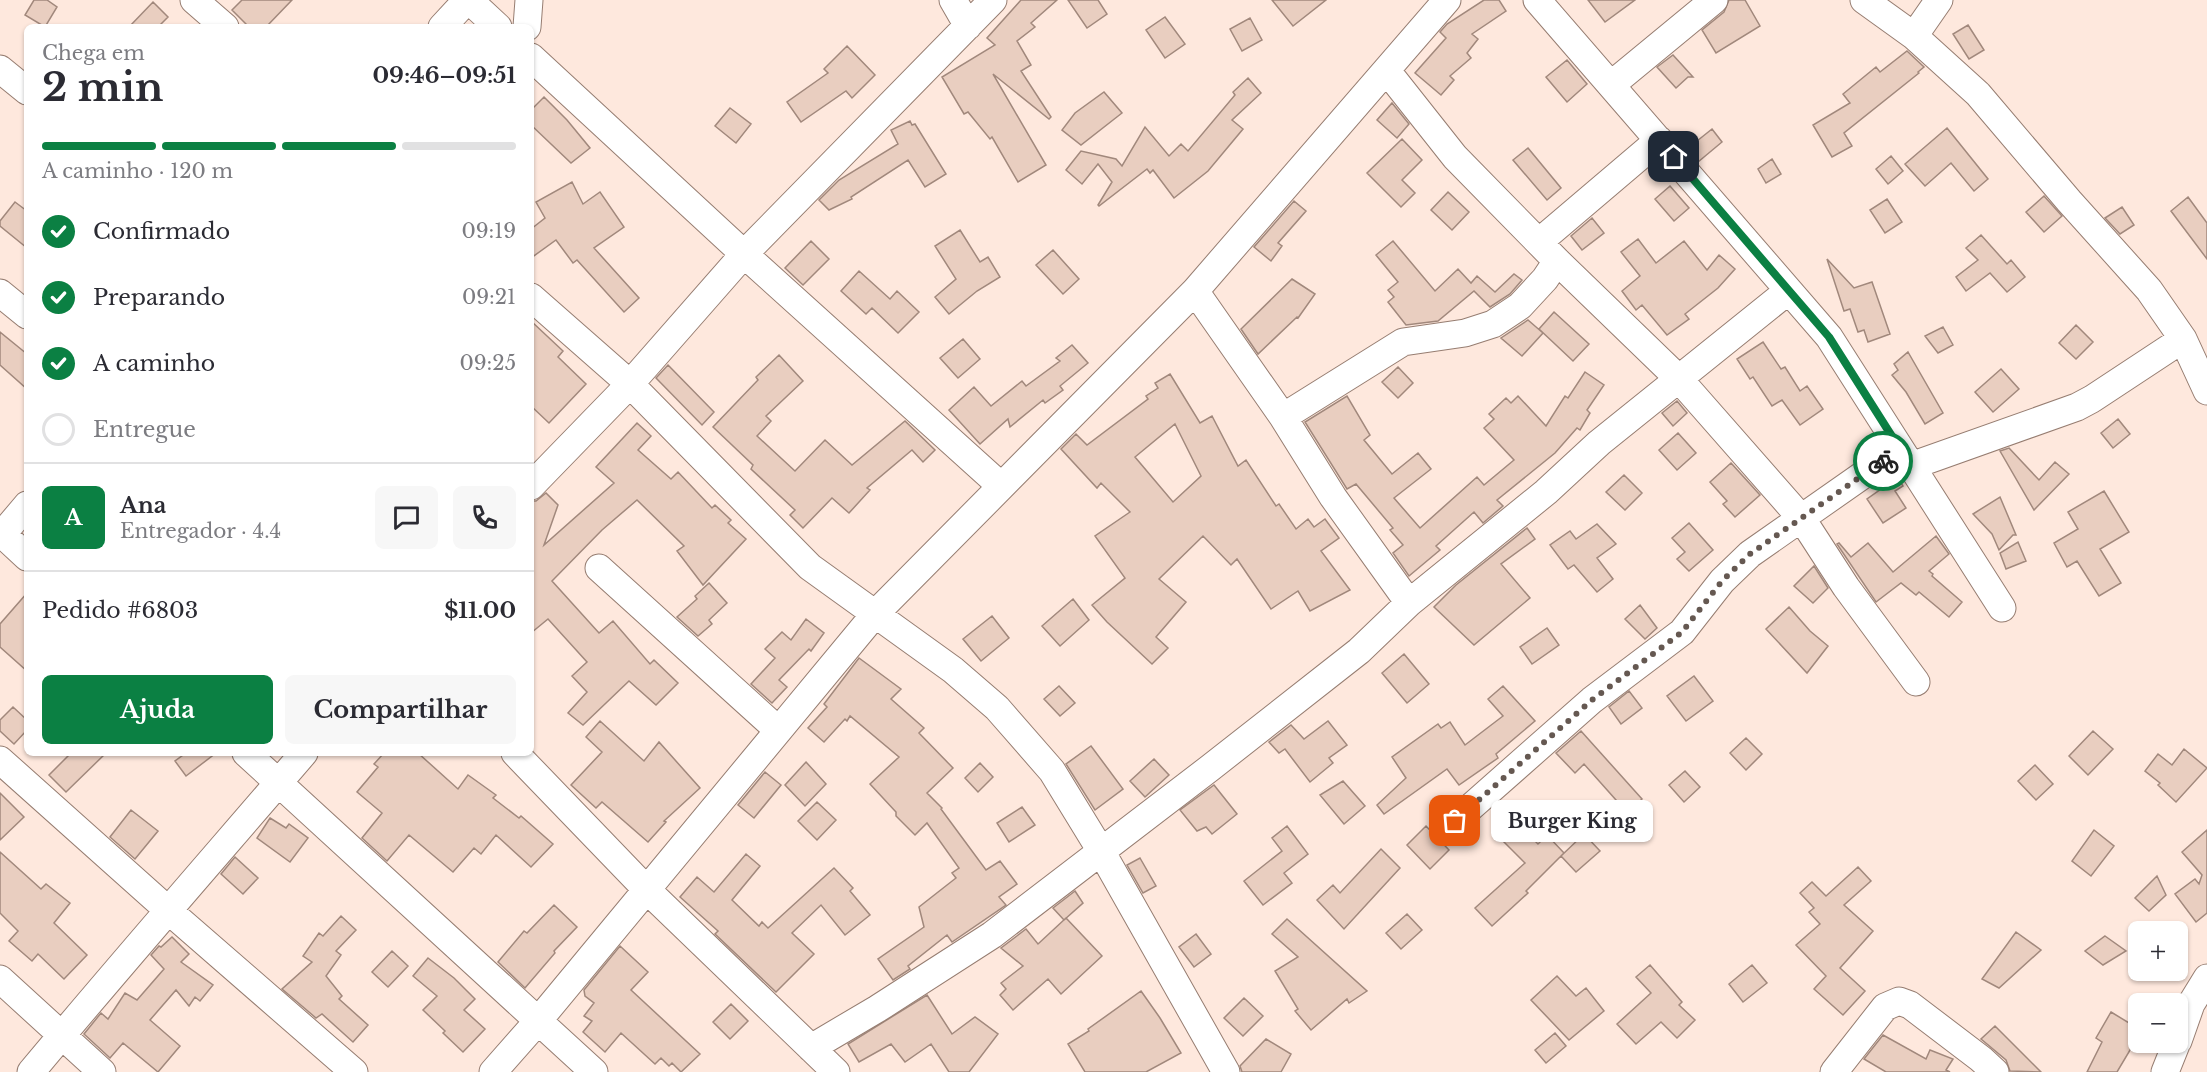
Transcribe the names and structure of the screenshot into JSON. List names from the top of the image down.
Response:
{
  "places": ["Burger King"],
  "page": {
    "heading": ["2 min", "Chega em", "09:46–09:51"],
    "panel": [
      "Ana",
      "Entregador · 4.4",
      "Pedido #6803",
      "$11.00"
    ],
    "bar": "A caminho · 120 m",
    "list": [
      ["Confirmado", "09:19"],
      ["Preparando", "09:21"],
      ["A caminho", "09:25"],
      "Entregue"
    ],
    "round": "A",
    "buttons": ["Ajuda", "Compartilhar"],
    "bubble": "Burger King",
    "map_buttons": ["+", "−"]
  }
}
